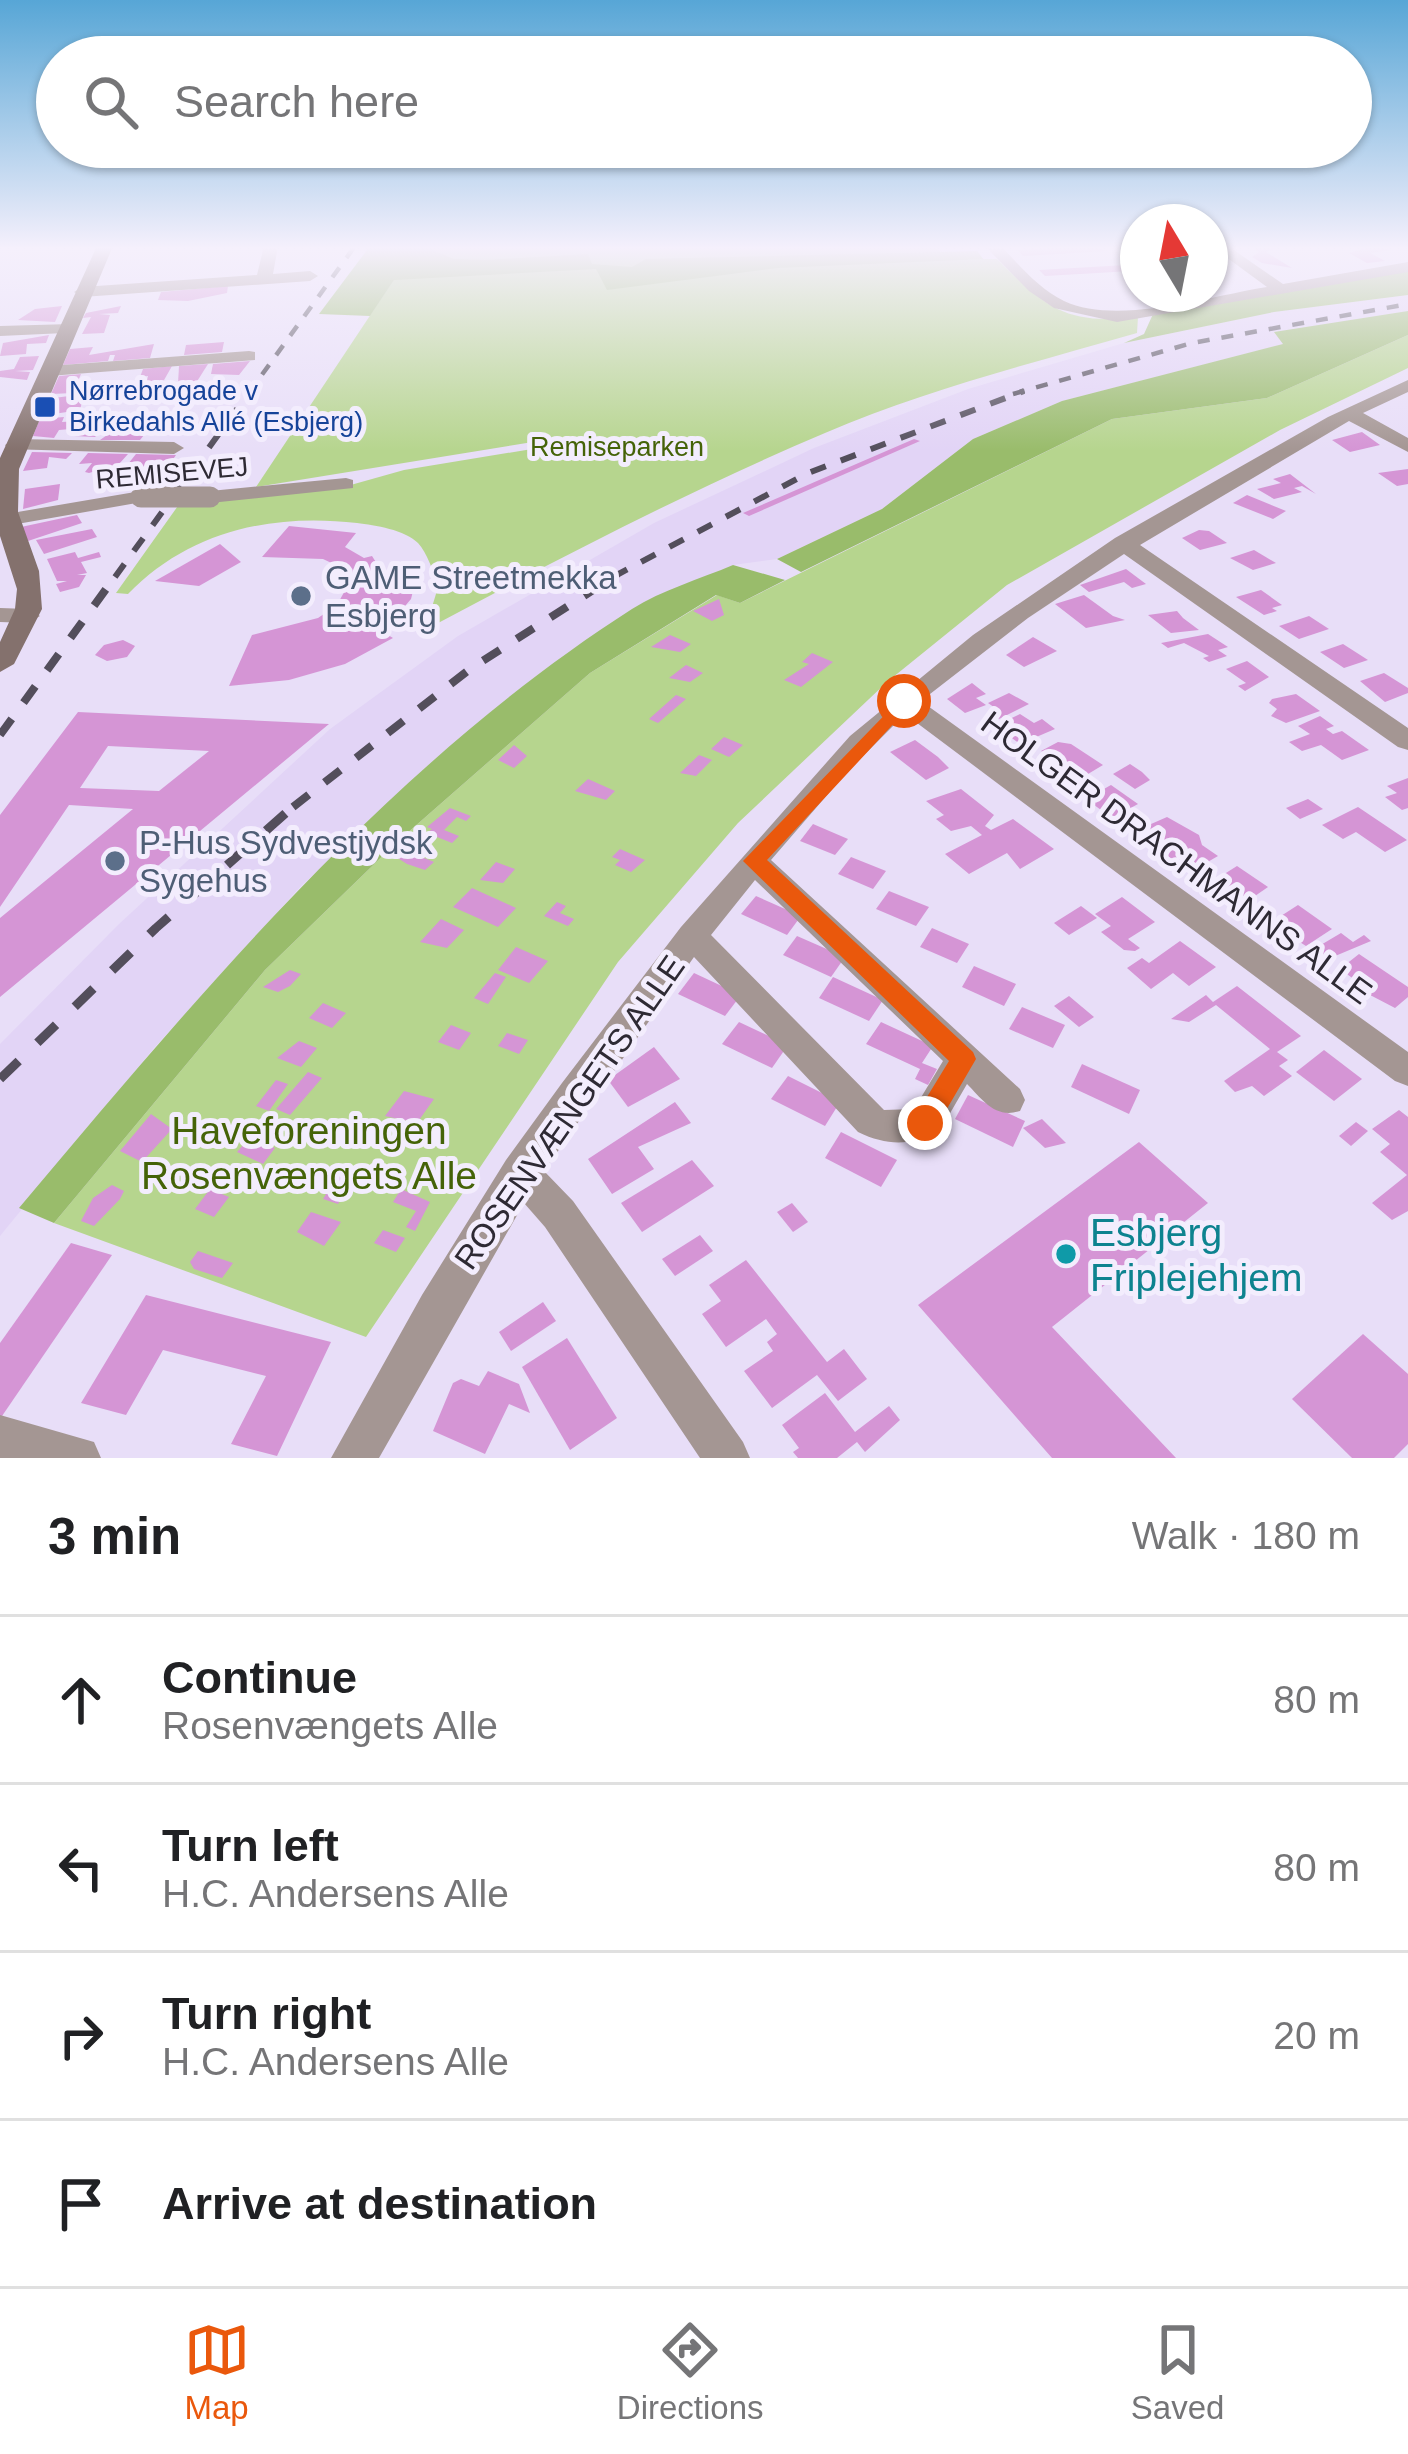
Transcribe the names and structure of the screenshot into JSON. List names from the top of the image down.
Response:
{
  "streets": {
    "street": ["REMISEVEJ", "HOLGER DRACHMANNS ALLE", "ROSENVÆNGETS ALLE"]
  },
  "crossings": [
    ["HOLGER DRACHMANNS ALLE", "ROSENVÆNGETS ALLE"]
  ],
  "parks": ["Remiseparken", "Haveforeningen Rosenvængets Alle"],
  "places": {
    "transit": ["Nørrebrogade v Birkedahls Allé (Esbjerg)"],
    "other": ["GAME Streetmekka Esbjerg", "P-Hus Sydvestjydsk Sygehus", "Esbjerg Friplejehjem"]
  },
  "north": "top",
  "page": {
    "search": "Search here",
    "heading": ["3 min", "Walk · 180 m"],
    "list": [
      ["Continue", "Rosenvængets Alle", "80 m"],
      ["Turn left", "H.C. Andersens Alle", "80 m"],
      ["Turn right", "H.C. Andersens Alle", "20 m"],
      "Arrive at destination"
    ],
    "nav": ["Map", "Directions", "Saved"]
  }
}
